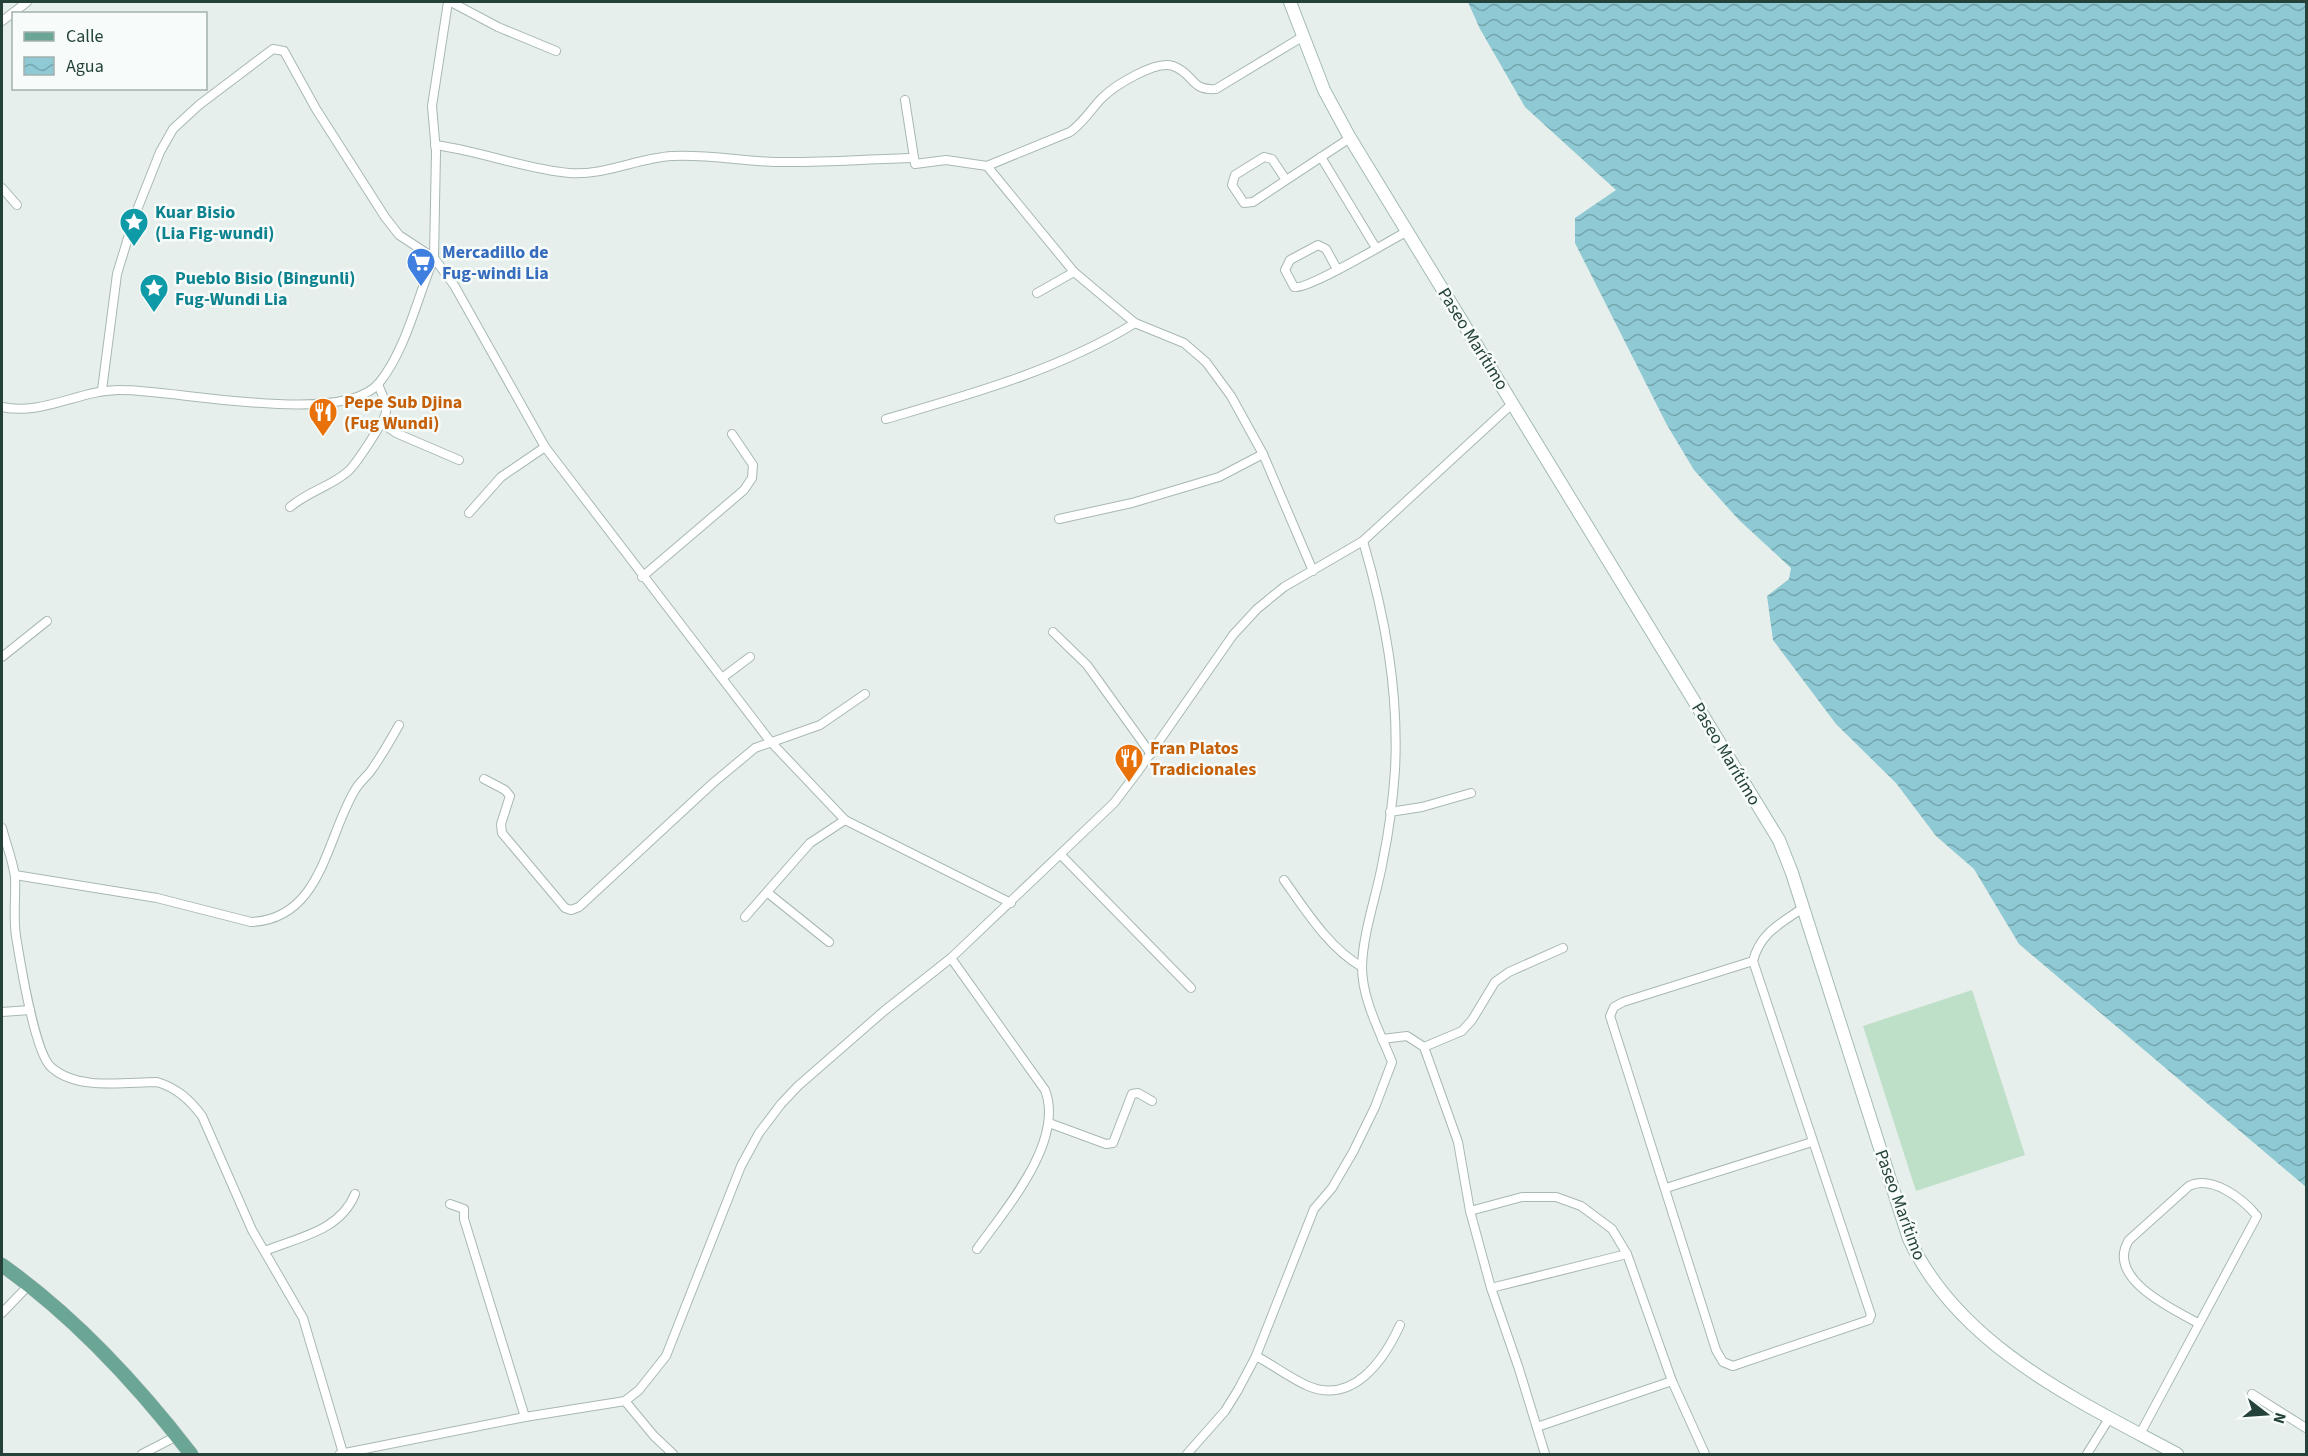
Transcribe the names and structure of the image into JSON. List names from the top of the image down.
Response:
{
  "streets": {
    "main road": ["Paseo Marítimo"]
  },
  "places": {
    "place": ["Kuar Bisio (Lia Fig-wundi)", "Pueblo Bisio (Bingunli) Fug-Wundi Lia"],
    "supermarket": ["Mercadillo de Fug-windi Lia"],
    "restaurant": ["Pepe Sub Djina (Fug Wundi)", "Fran Platos Tradicionales"]
  },
  "legend": ["Calle", "Agua"],
  "north": "right"
}
